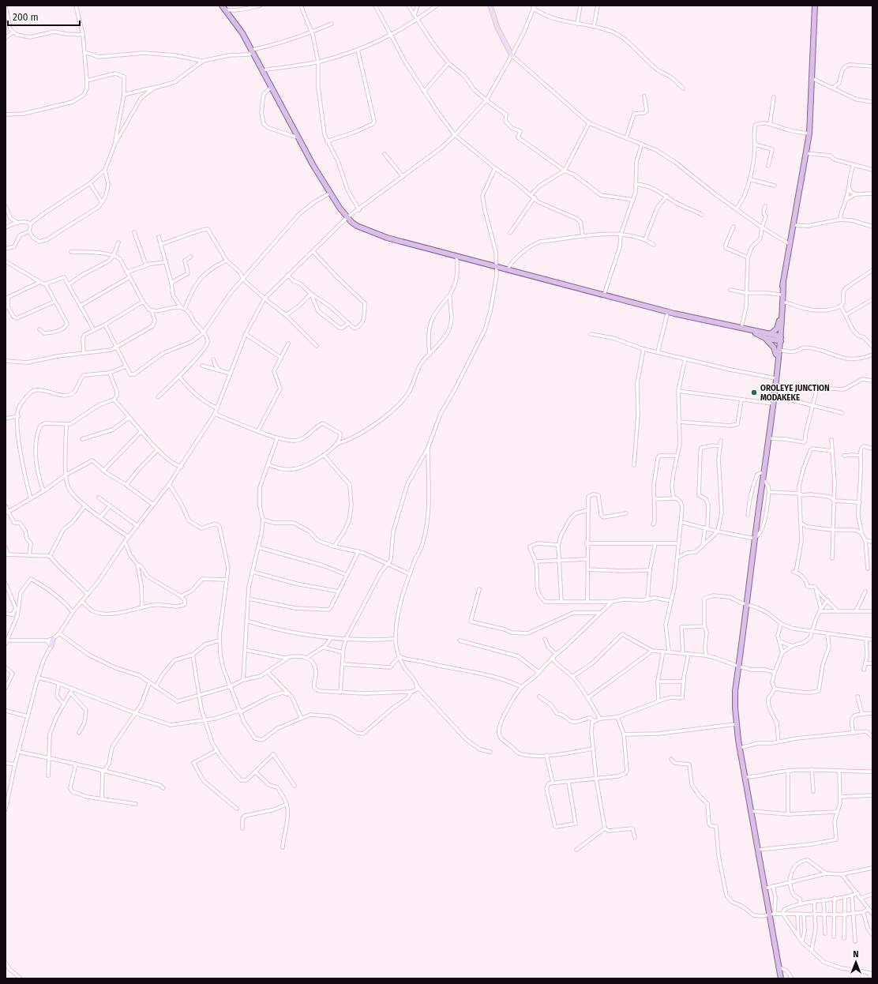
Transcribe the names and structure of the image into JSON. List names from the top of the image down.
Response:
{
  "places": ["OROLEYE JUNCTION MODAKEKE"],
  "scale_bar": "200 m",
  "north": "top"
}
